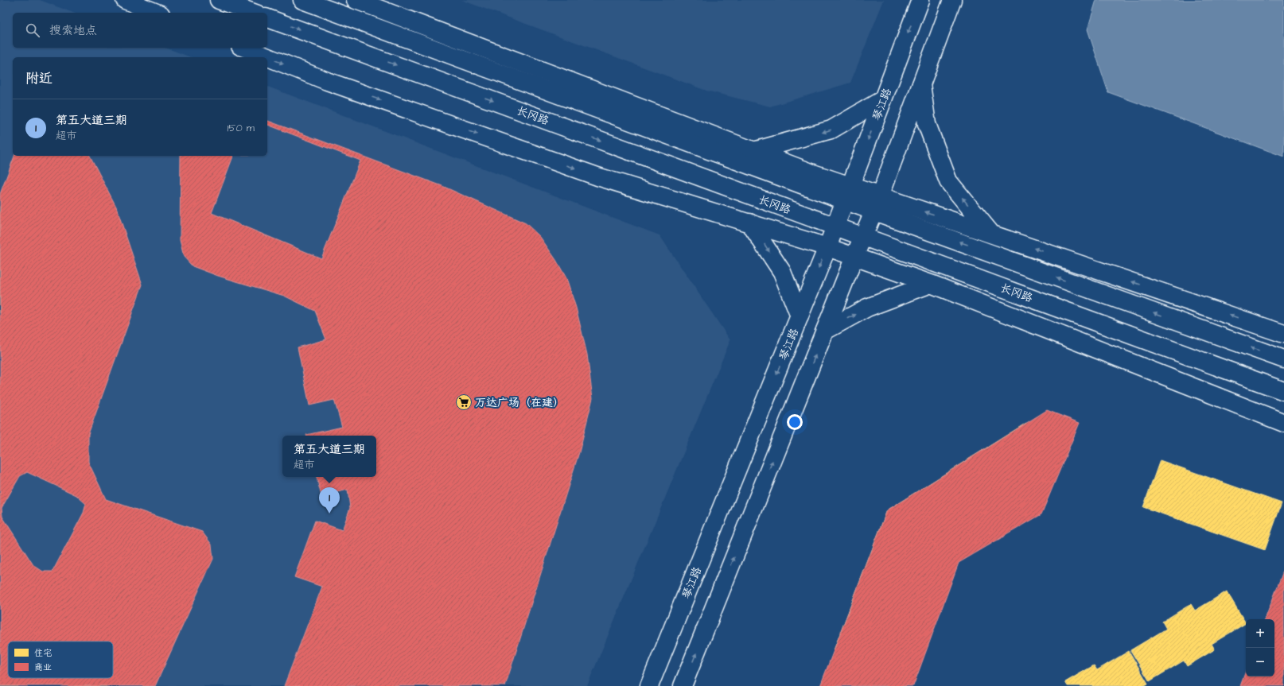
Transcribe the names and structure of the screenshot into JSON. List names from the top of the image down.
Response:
{
  "streets": {
    "main road": ["琴江路", "长冈路"]
  },
  "crossings": [
    ["琴江路", "长冈路"]
  ],
  "places": {
    "supermarket": ["万达广场（在建）"]
  },
  "legend": ["住宅", "商业"],
  "page": {
    "search": "搜索地点",
    "heading": "附近",
    "list": [
      {
        "mark": "1",
        "name": "第五大道三期",
        "note": "超市",
        "value": "150 m"
      }
    ],
    "popup": ["第五大道三期", "超市"],
    "pins": "1",
    "map_buttons": ["+", "−"]
  }
}
